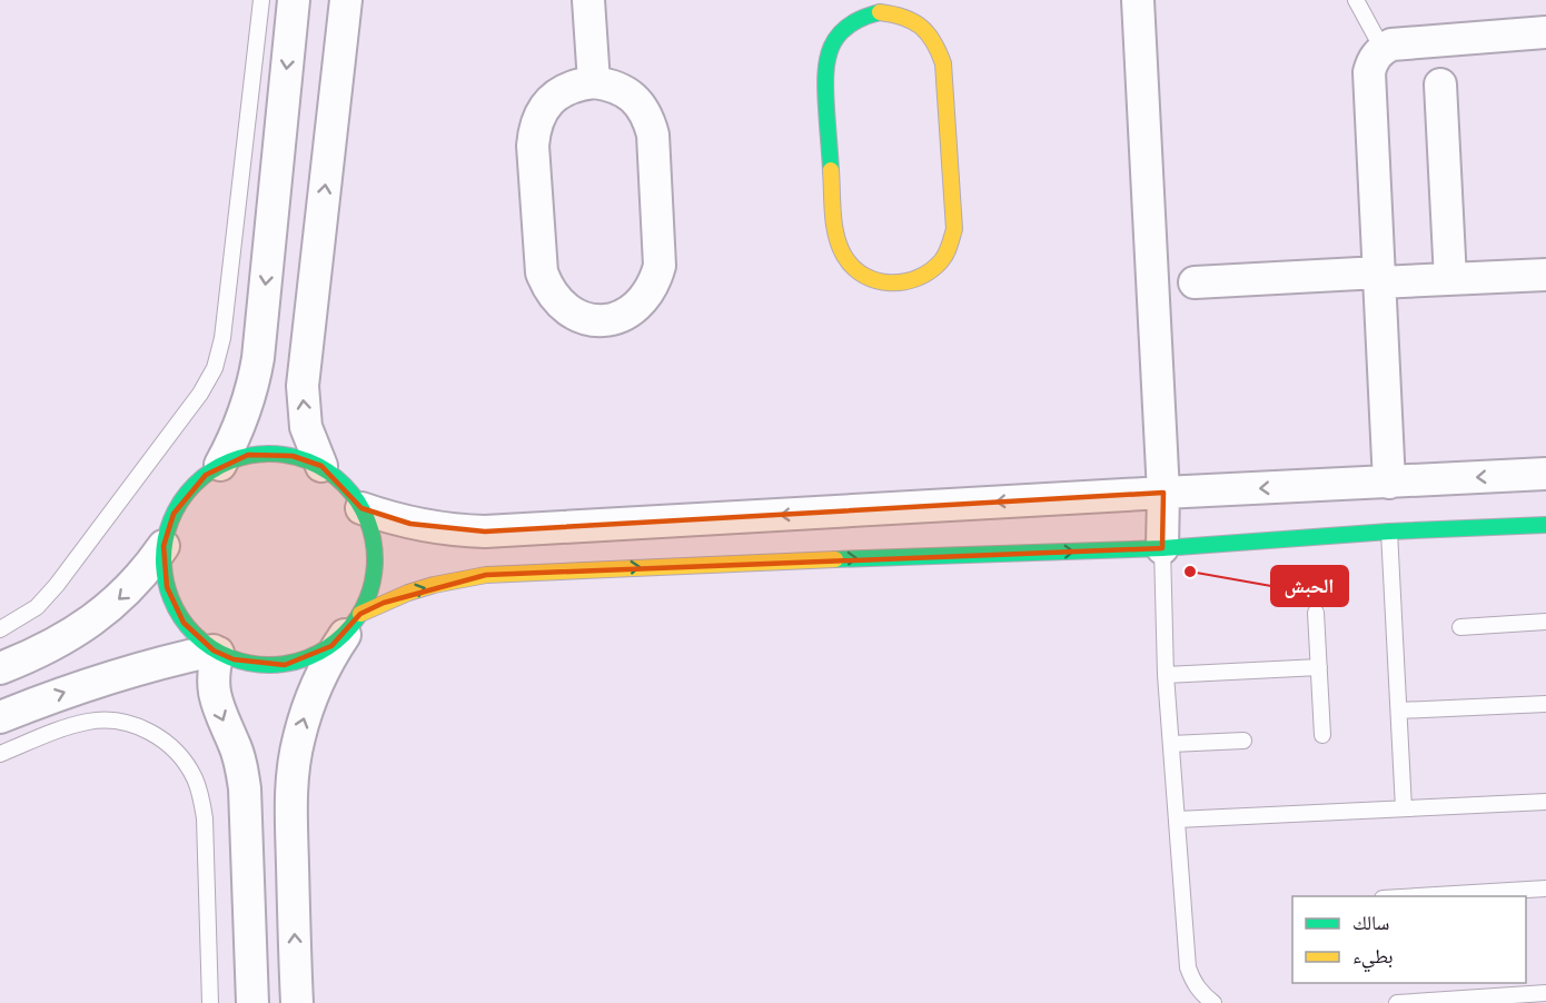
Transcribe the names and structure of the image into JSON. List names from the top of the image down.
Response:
{
  "places": ["الحبش"],
  "legend": ["سالك", "بطيء"]
}
